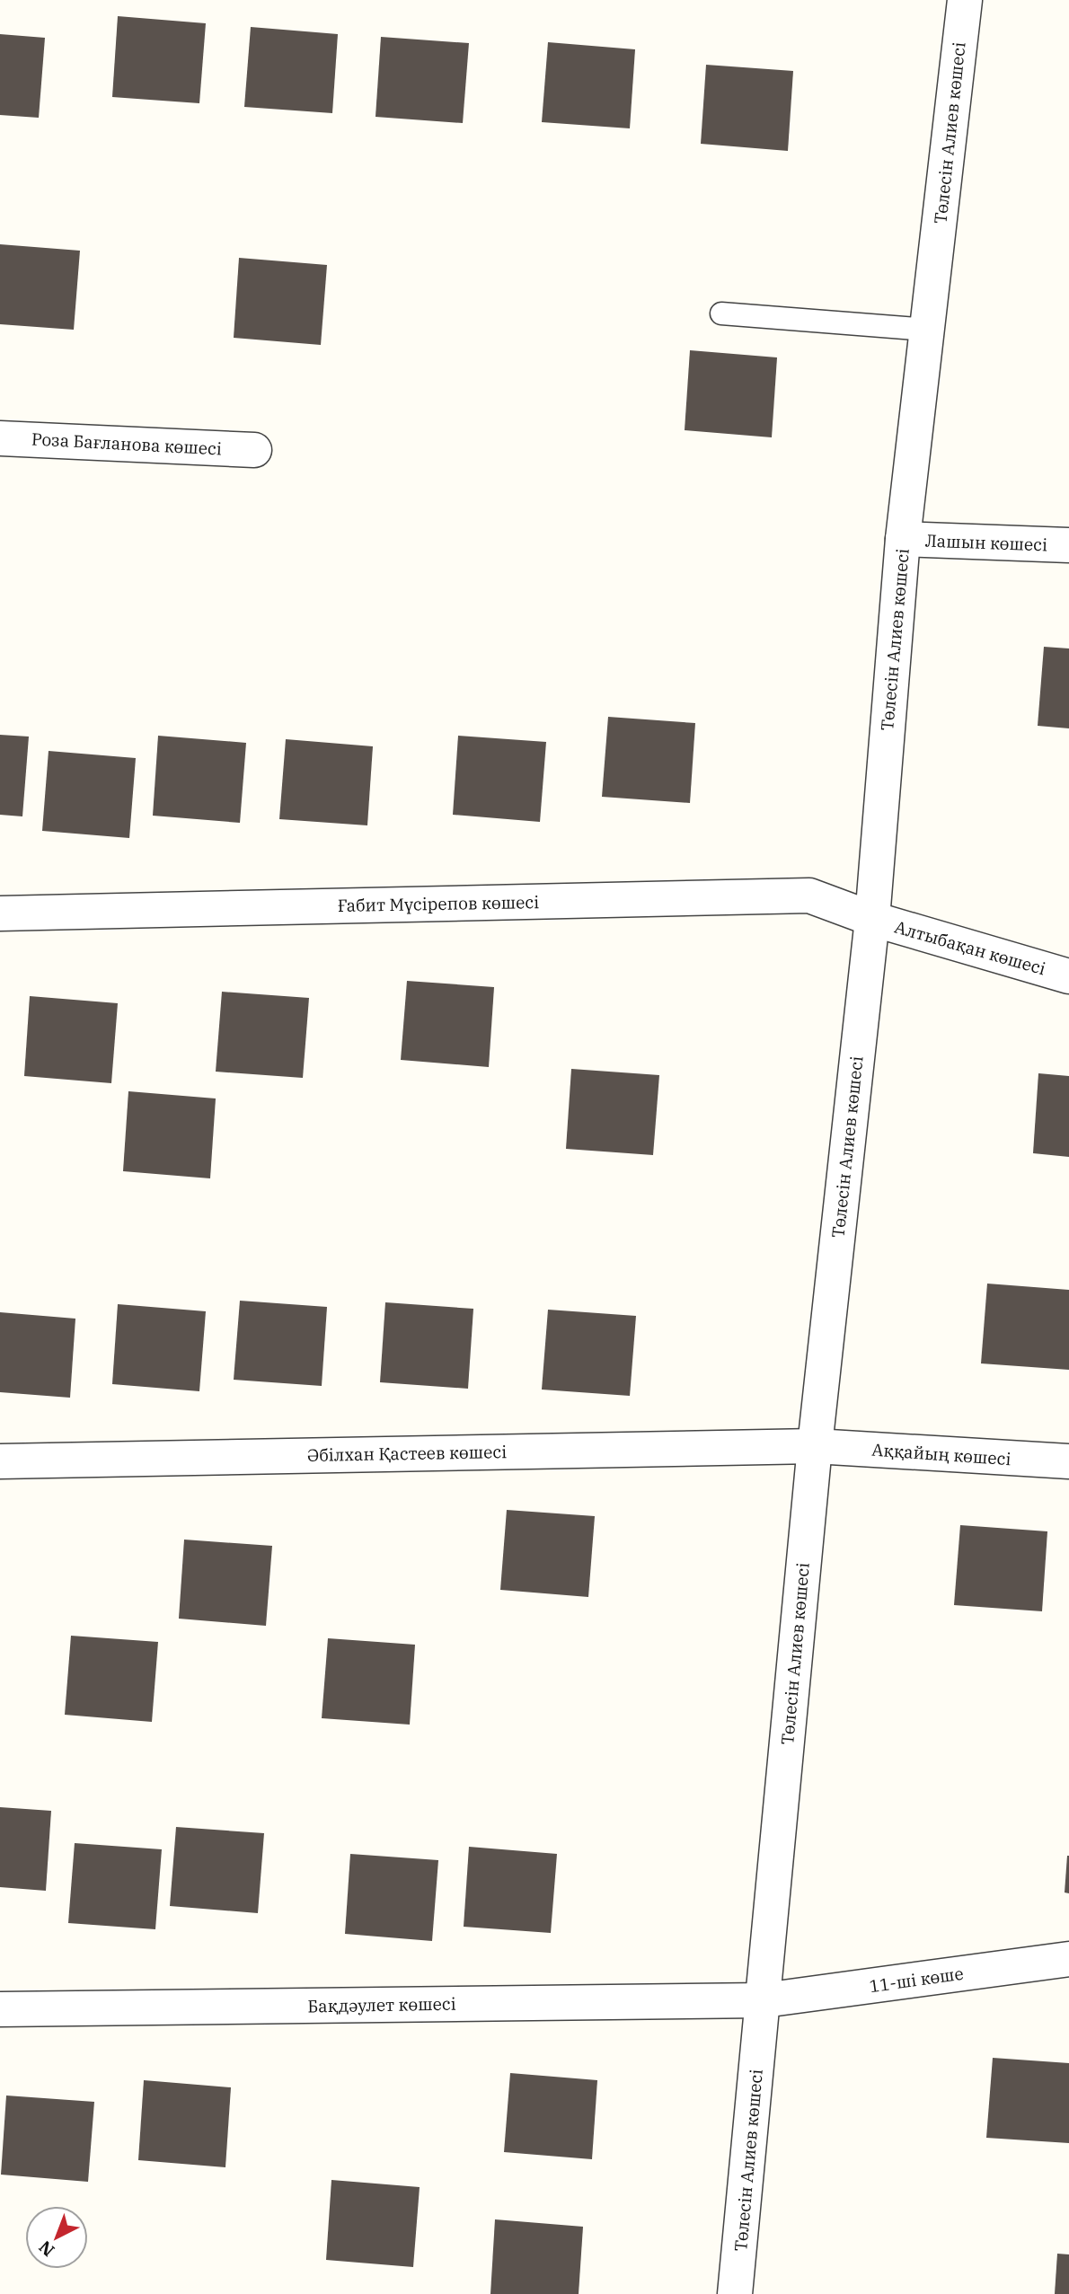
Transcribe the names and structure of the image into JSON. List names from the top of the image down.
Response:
{
  "streets": {
    "street": [
      "Төлесін Алиев көшесі",
      "Роза Бағланова көшесi",
      "Лашын көшесі",
      "Ғабит Мүсірепов көшесi",
      "Алтыбақан көшесі",
      "Әбілхан Қастеев көшесi",
      "Аққайың көшесі",
      "11-ші көше",
      "Бақдәулет көшесi"
    ]
  },
  "crossings": [
    ["Төлесін Алиев көшесі", "Лашын көшесі"],
    ["Төлесін Алиев көшесі", "Ғабит Мүсірепов көшесi"],
    ["Төлесін Алиев көшесі", "Алтыбақан көшесі"],
    ["Төлесін Алиев көшесі", "Әбілхан Қастеев көшесi"],
    ["Төлесін Алиев көшесі", "Аққайың көшесі"],
    ["Төлесін Алиев көшесі", "11-ші көше"],
    ["Төлесін Алиев көшесі", "Бақдәулет көшесi"],
    ["Ғабит Мүсірепов көшесi", "Алтыбақан көшесі"],
    ["Әбілхан Қастеев көшесi", "Аққайың көшесі"],
    ["11-ші көше", "Бақдәулет көшесi"]
  ],
  "north": "bottom left"
}
